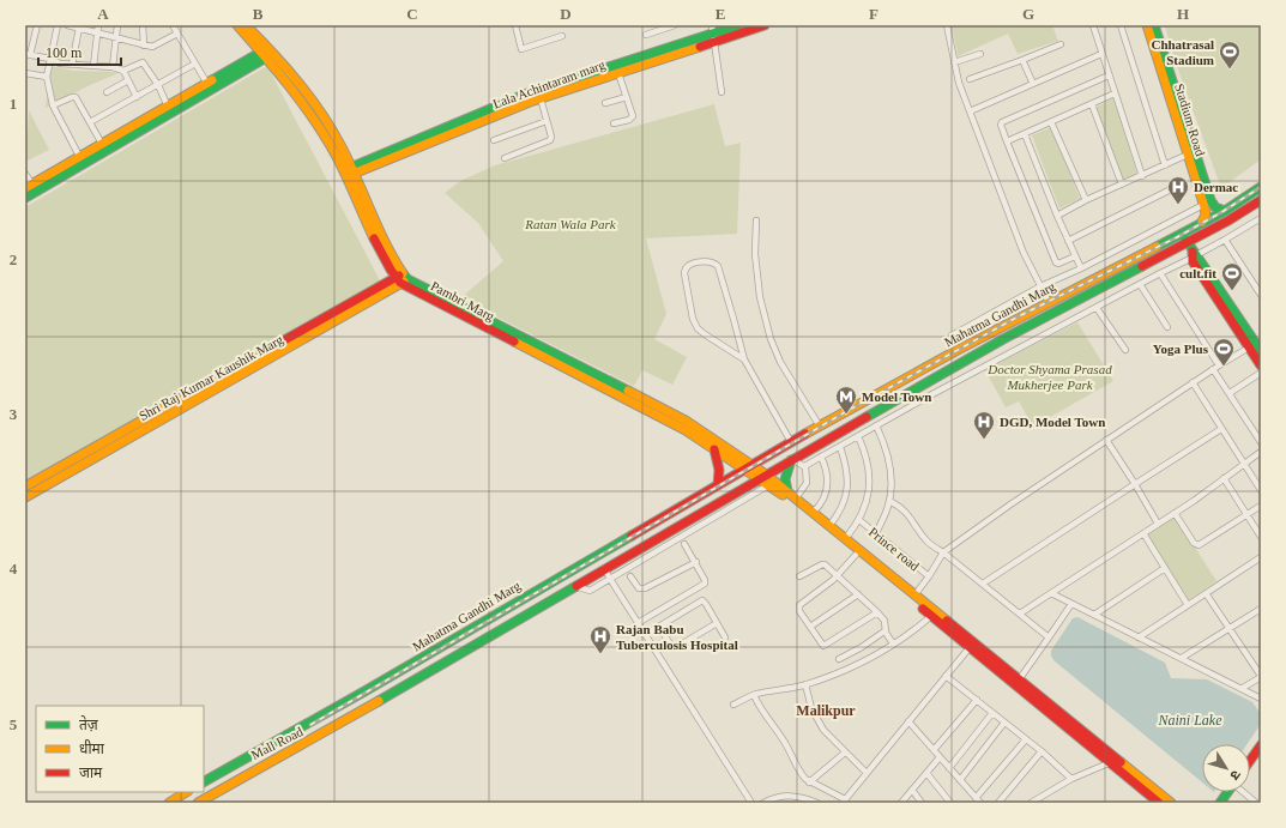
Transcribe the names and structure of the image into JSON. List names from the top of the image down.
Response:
{
  "streets": {
    "street": [
      "Lala Achintaram marg",
      "Stadium Road",
      "Pambri Marg",
      "Mahatma Gandhi Marg",
      "Shri Raj Kumar Kaushik Marg",
      "Prince road",
      "Mall Road"
    ]
  },
  "crossings": [
    ["Stadium Road", "Mahatma Gandhi Marg"],
    ["Pambri Marg", "Mahatma Gandhi Marg"],
    ["Pambri Marg", "Shri Raj Kumar Kaushik Marg"],
    ["Mahatma Gandhi Marg", "Mall Road"]
  ],
  "districts": ["Malikpur"],
  "water": ["Naini Lake"],
  "parks": ["Ratan Wala Park", "Doctor Shyama Prasad Mukherjee Park"],
  "places": {
    "sports": ["Chhatrasal Stadium", "cult.fit", "Yoga Plus"],
    "hospital": ["Dermac", "DGD, Model Town", "Rajan Babu Tuberculosis Hospital"],
    "metro station": ["Model Town"]
  },
  "legend": ["तेज़", "धीमा", "जाम"],
  "scale_bar": "100 m",
  "north": "bottom right",
  "grid": {
    "columns": [
      "A",
      "B",
      "C",
      "D",
      "E",
      "F",
      "G",
      "H"
    ],
    "rows": [
      "1",
      "2",
      "3",
      "4",
      "5"
    ]
  }
}
